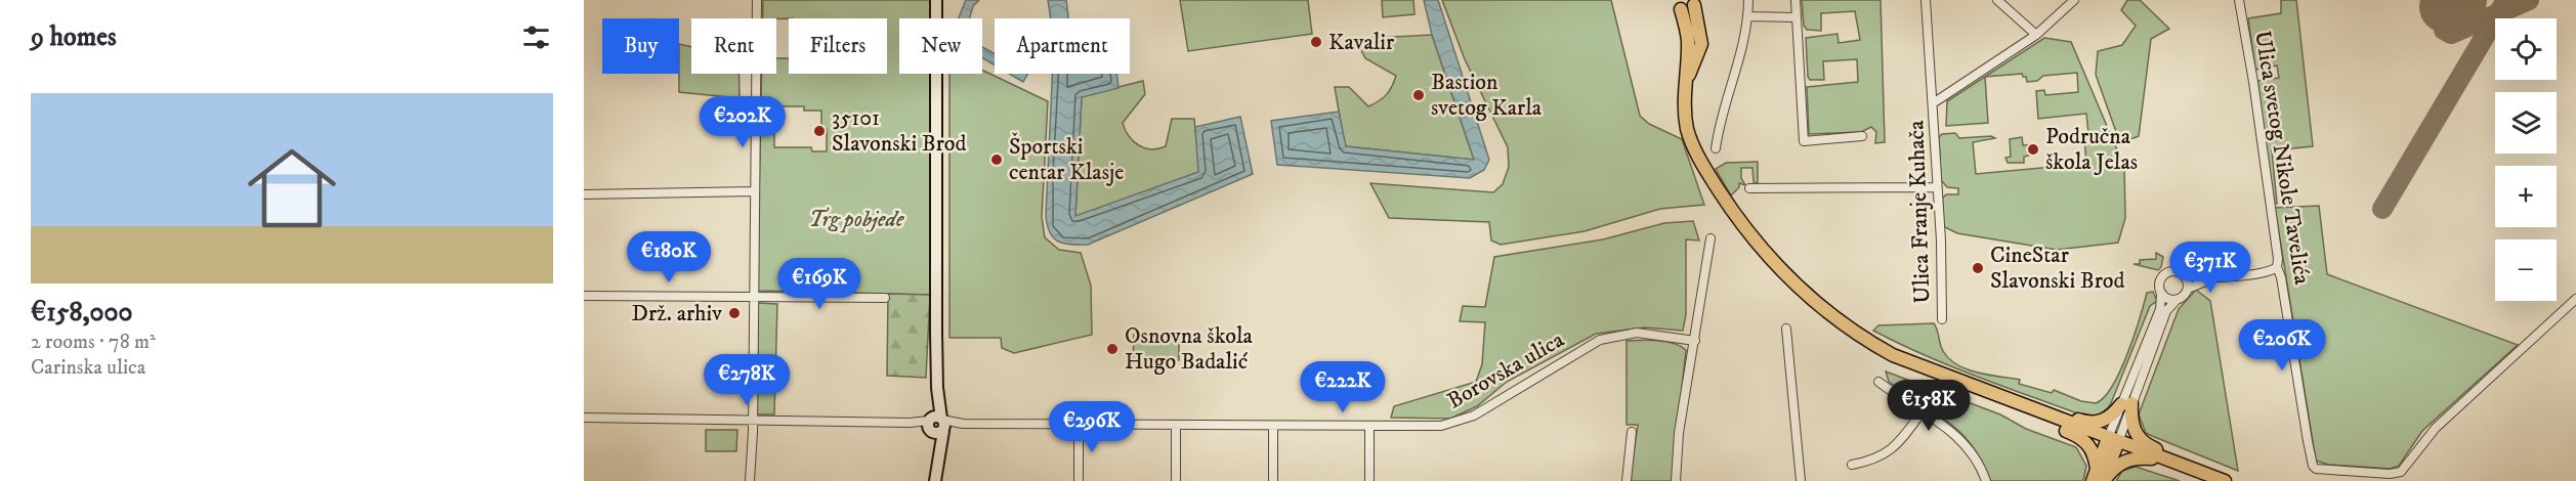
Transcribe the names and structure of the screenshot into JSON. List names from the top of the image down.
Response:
{
  "streets": {
    "street": ["Ulica svetog Nikole Tavelića", "Ulica Franje Kuhača", "Borovska ulica"]
  },
  "parks": ["Trg pobjede"],
  "places": [
    "Kavalir",
    "Bastion svetog Karla",
    "35101 Slavonski Brod",
    "Područna škola Jelas",
    "Športski centar Klasje",
    "CineStar Slavonski Brod",
    "Drž. arhiv",
    "Osnovna škola Hugo Badalić"
  ],
  "page": {
    "heading": "9 homes",
    "map_buttons": ["+", "−"],
    "chip": [
      "Buy",
      "Rent",
      "Filters",
      "New",
      "Apartment"
    ],
    "list": [
      {
        "name": "€158,000",
        "note": "2 rooms · 78 m² · Carinska ulica"
      }
    ],
    "price": [
      "€202K",
      "€180K",
      "€371K",
      "€169K",
      "€206K",
      "€278K",
      "€222K",
      "€158K",
      "€296K"
    ]
  }
}
